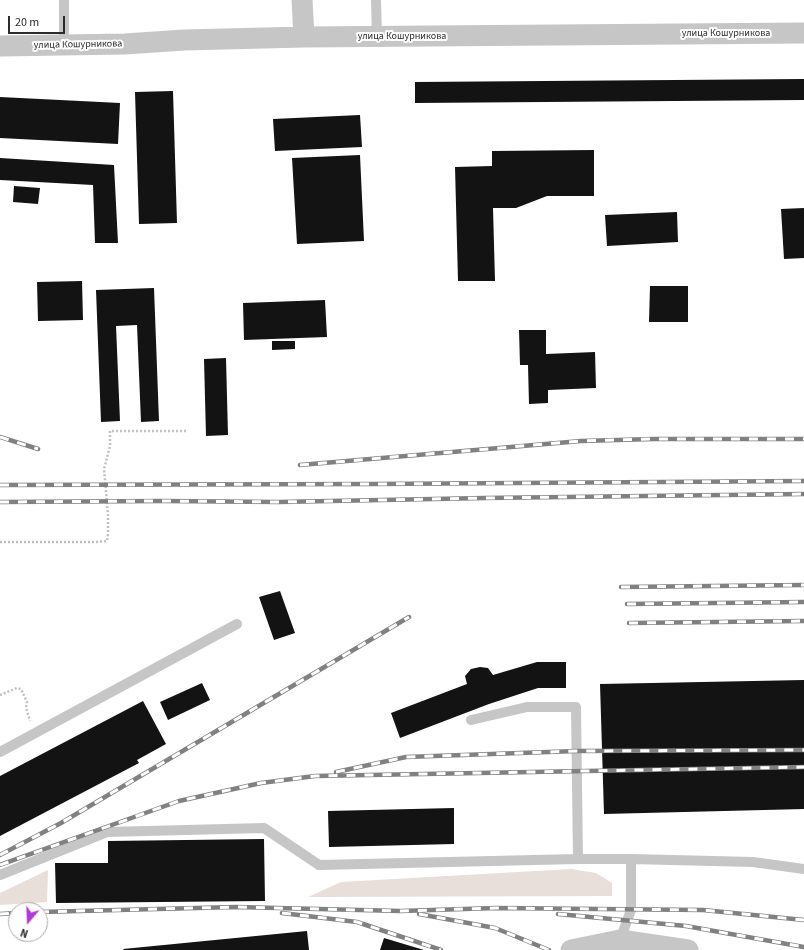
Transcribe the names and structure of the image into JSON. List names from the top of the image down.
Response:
{
  "streets": {
    "street": ["улица Кошурникова"]
  },
  "scale_bar": "20 m",
  "north": "bottom"
}
